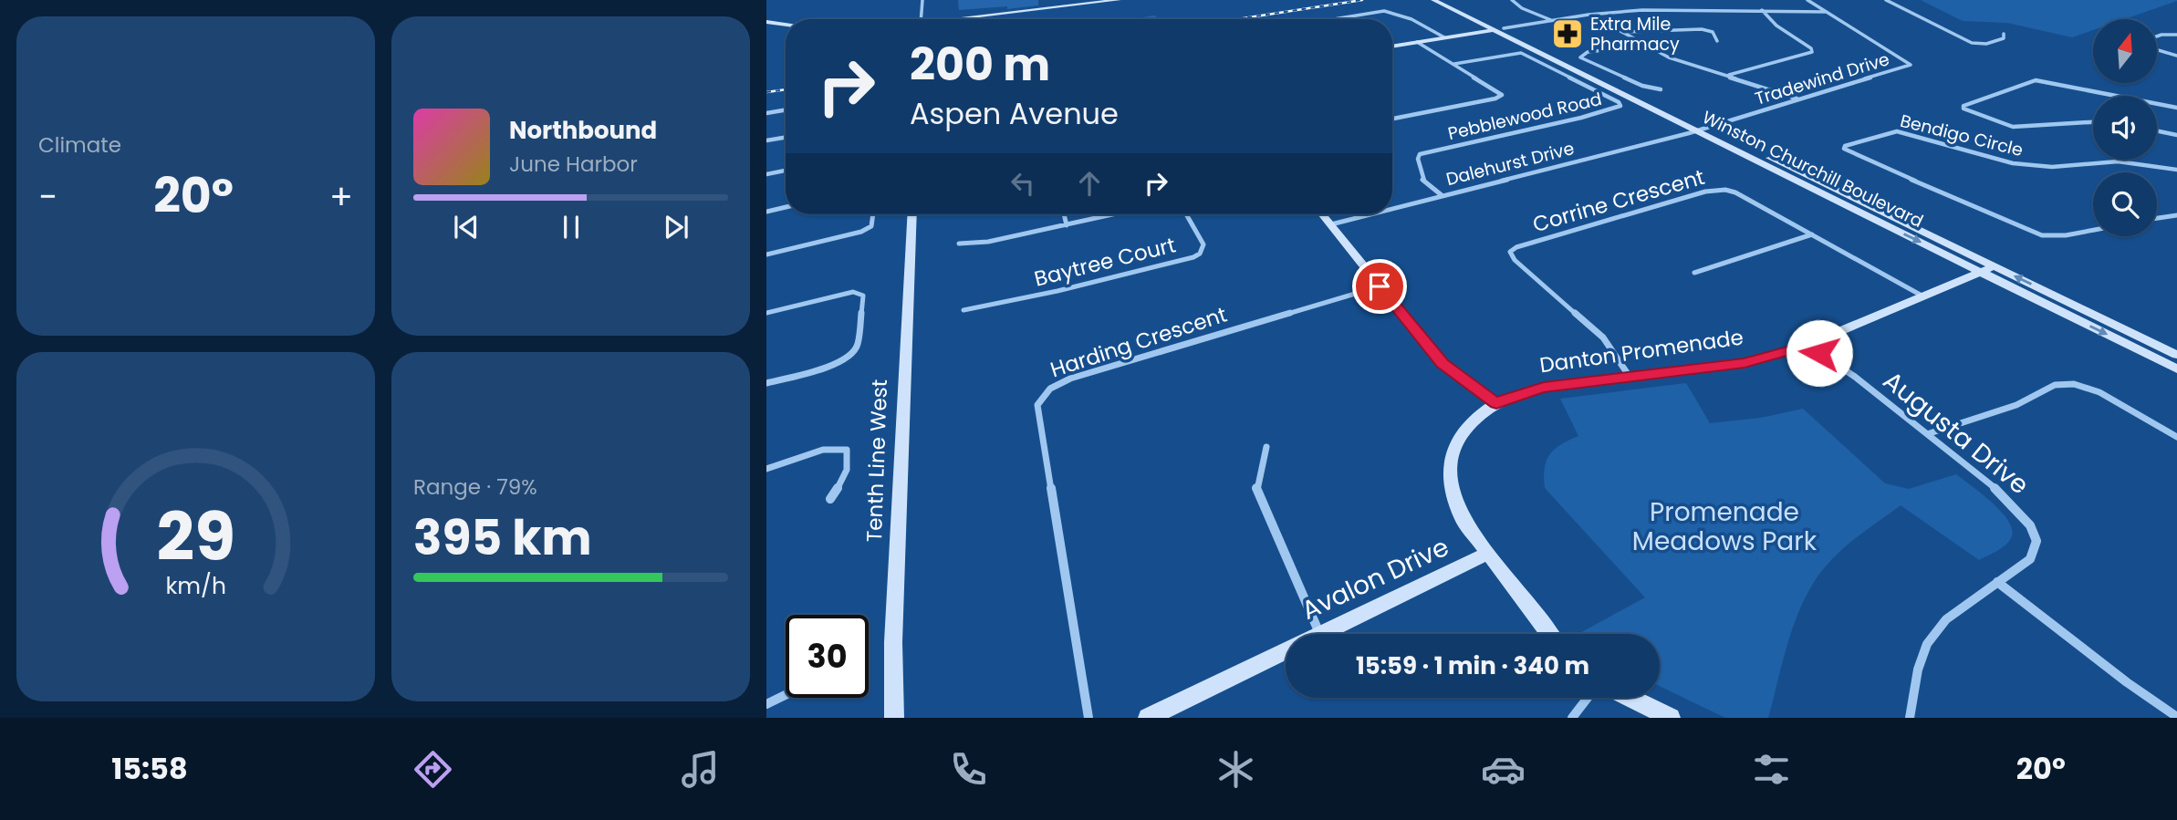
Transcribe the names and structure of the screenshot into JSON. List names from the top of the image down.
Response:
{
  "streets": {
    "street": [
      "Tradewind Drive",
      "Pebblewood Road",
      "Bendigo Circle",
      "Dalehurst Drive",
      "Winston Churchill Boulevard",
      "Corrine Crescent",
      "Baytree Court",
      "Harding Crescent",
      "Danton Promenade",
      "Augusta Drive",
      "Tenth Line West",
      "Avalon Drive"
    ]
  },
  "crossings": [
    ["Tradewind Drive", "Dalehurst Drive"],
    ["Tradewind Drive", "Winston Churchill Boulevard"],
    ["Pebblewood Road", "Dalehurst Drive"],
    ["Dalehurst Drive", "Winston Churchill Boulevard"],
    ["Winston Churchill Boulevard", "Danton Promenade"],
    ["Corrine Crescent", "Danton Promenade"],
    ["Danton Promenade", "Augusta Drive"],
    ["Danton Promenade", "Avalon Drive"]
  ],
  "parks": ["Promenade Meadows Park"],
  "places": {
    "pharmacy": ["Extra Mile Pharmacy"]
  },
  "north": "top",
  "page": {
    "tile": [
      "Climate",
      ["Range · 79%", "395 km"]
    ],
    "turn": ["200 m", "Aspen Avenue"],
    "song": ["Northbound", "June Harbor"],
    "heat": ["−", "20°", "+"],
    "limit": "30",
    "trip": "15:59 · 1 min · 340 m",
    "tabs": ["15:58", "20°"],
    "gauge": ["29", "km/h"]
  }
}
